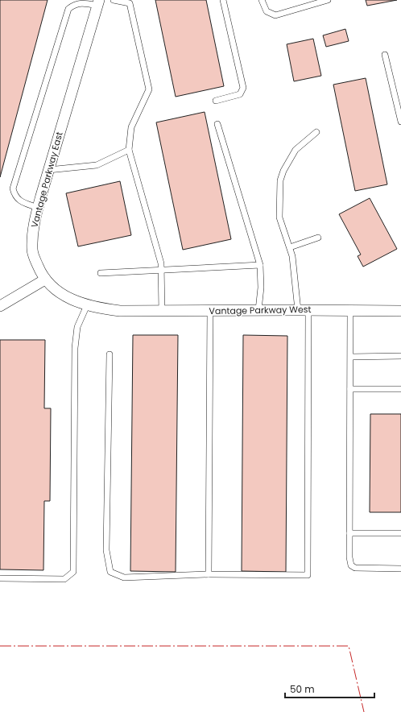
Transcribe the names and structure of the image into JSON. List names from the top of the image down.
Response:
{
  "streets": {
    "street": ["Vantage Parkway East", "Vantage Parkway West"]
  },
  "crossings": [
    ["Vantage Parkway East", "Vantage Parkway West"]
  ],
  "scale_bar": "50 m"
}
